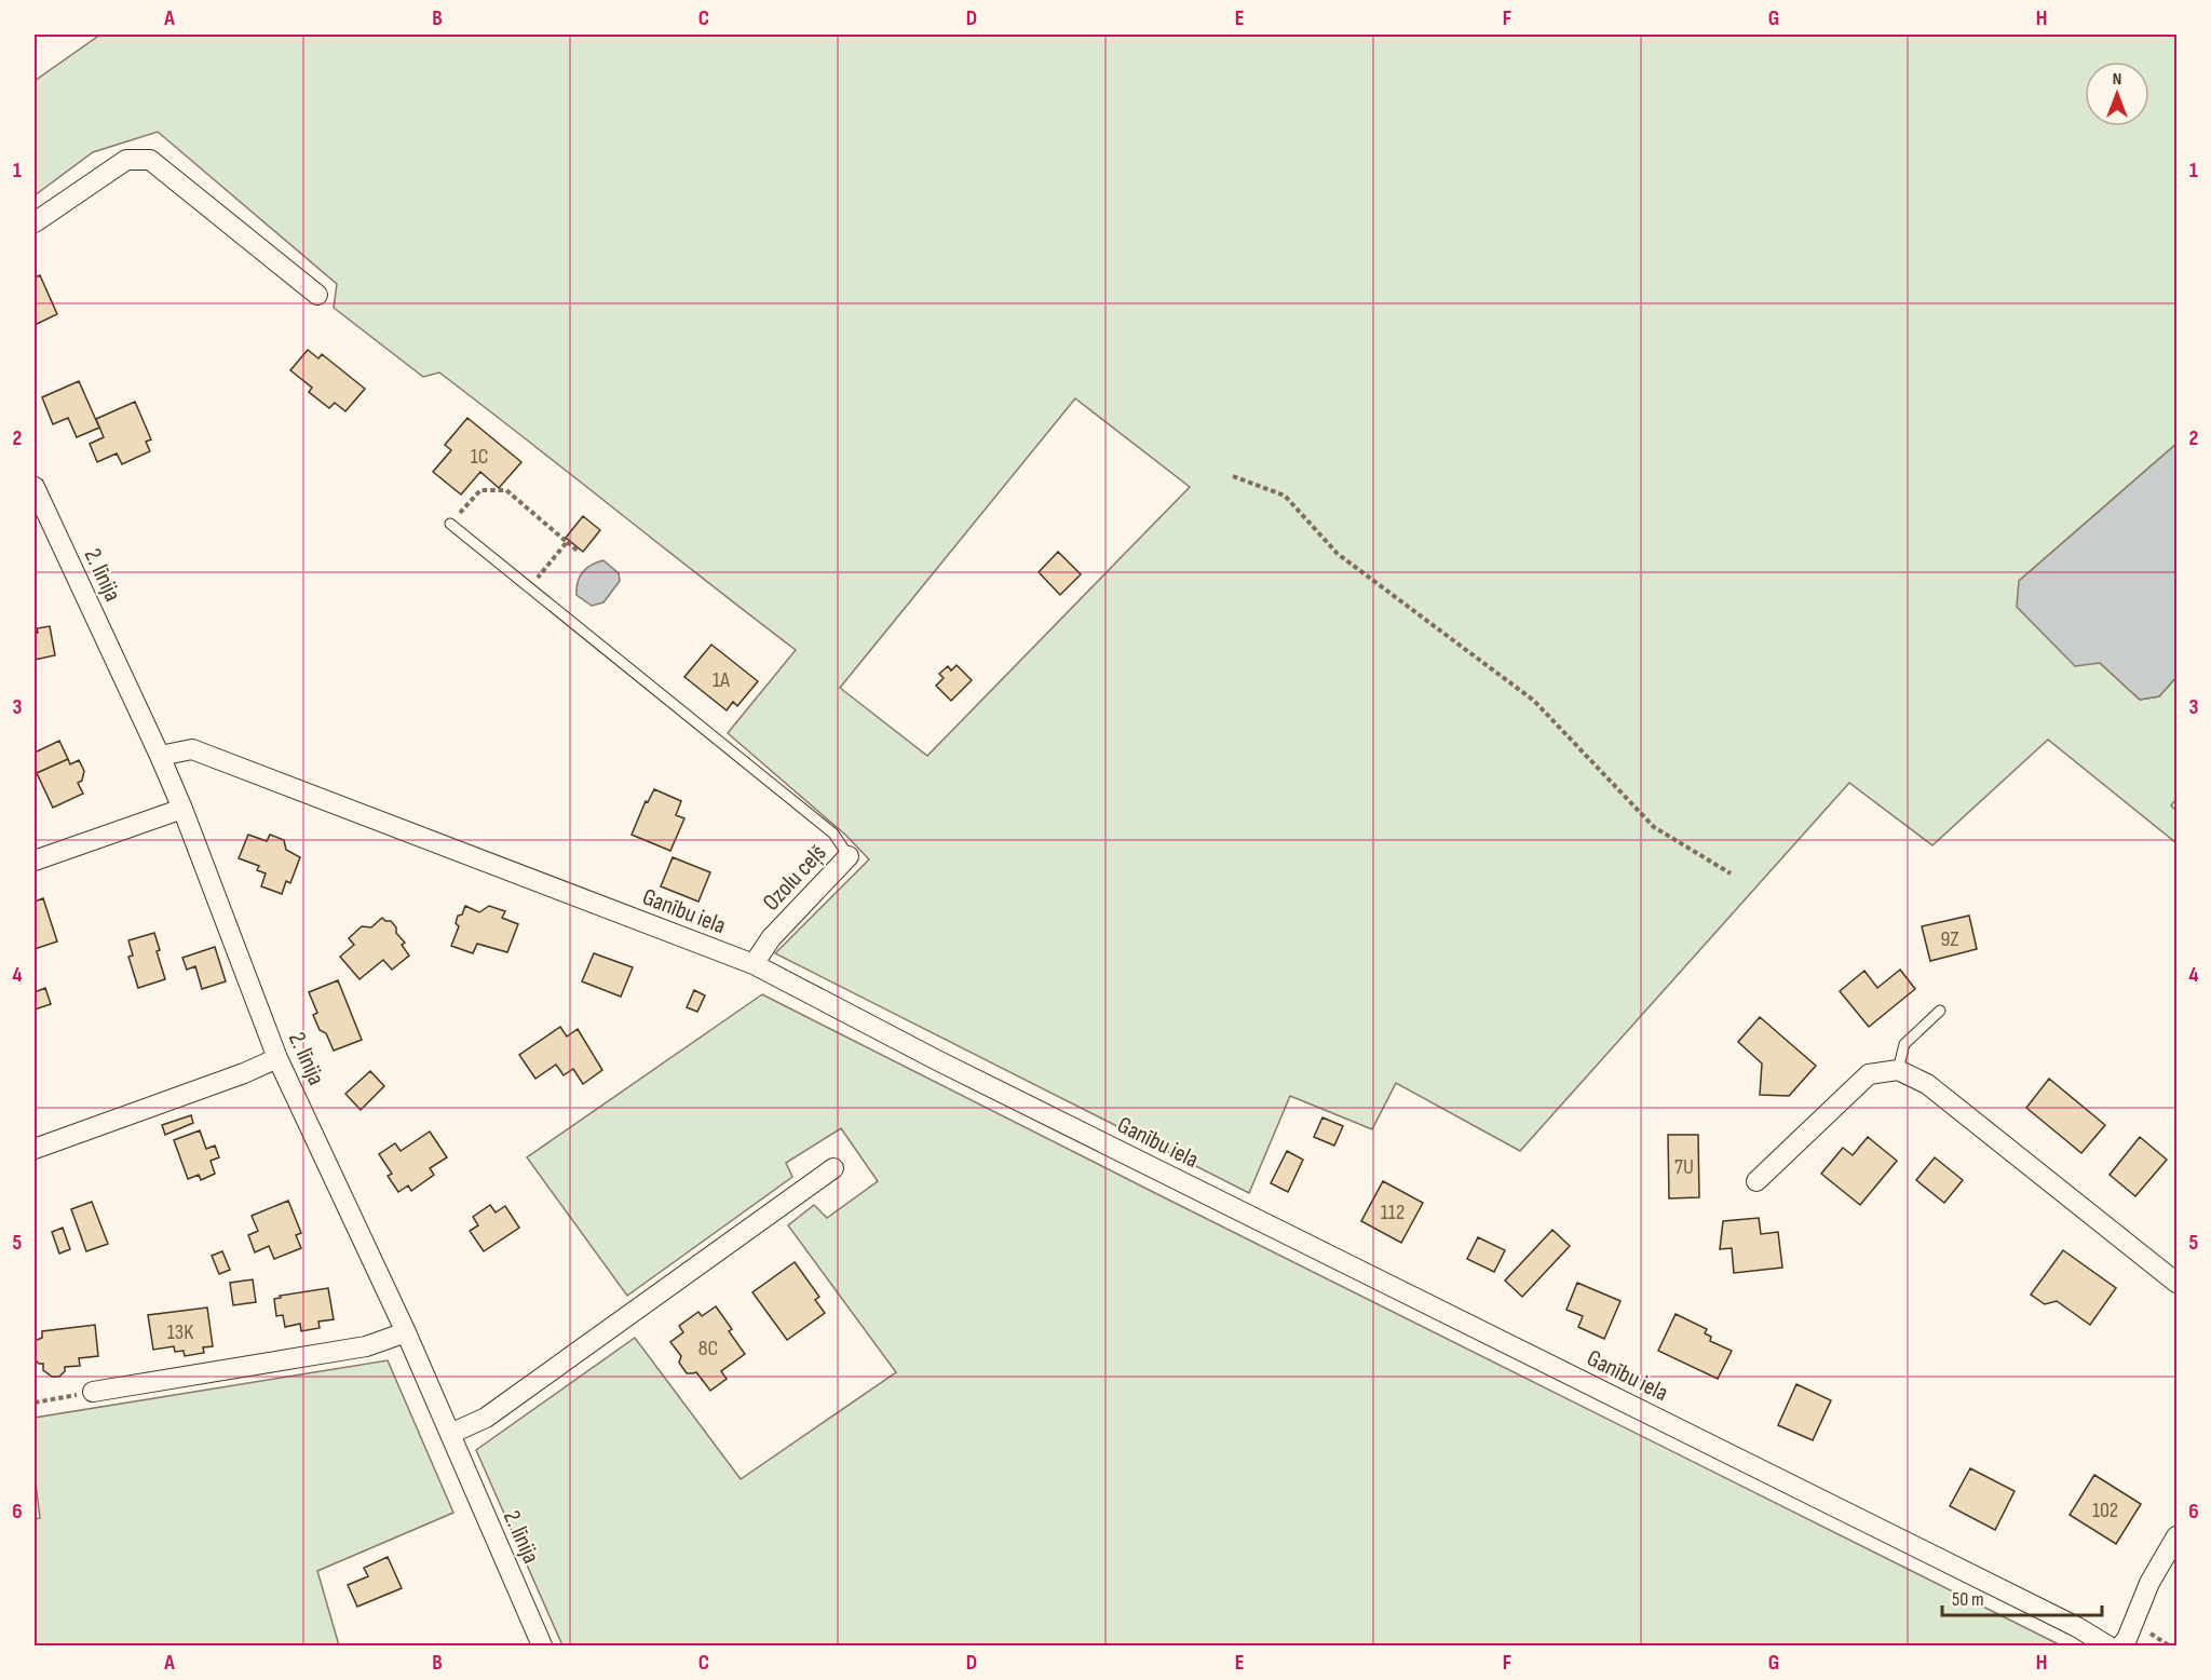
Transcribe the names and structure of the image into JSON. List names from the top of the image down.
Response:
{
  "streets": {
    "street": ["2. līnija", "Ozolu ceļš", "Ganību iela"]
  },
  "crossings": [
    ["2. līnija", "Ganību iela"],
    ["Ozolu ceļš", "Ganību iela"]
  ],
  "house_numbers": [
    "1C",
    "1A",
    "9Z",
    "7U",
    "112",
    "13K",
    "8C",
    "102"
  ],
  "scale_bar": "50 m",
  "north": "top",
  "grid": {
    "columns": [
      "A",
      "B",
      "C",
      "D",
      "E",
      "F",
      "G",
      "H"
    ],
    "rows": [
      "1",
      "2",
      "3",
      "4",
      "5",
      "6"
    ]
  }
}
